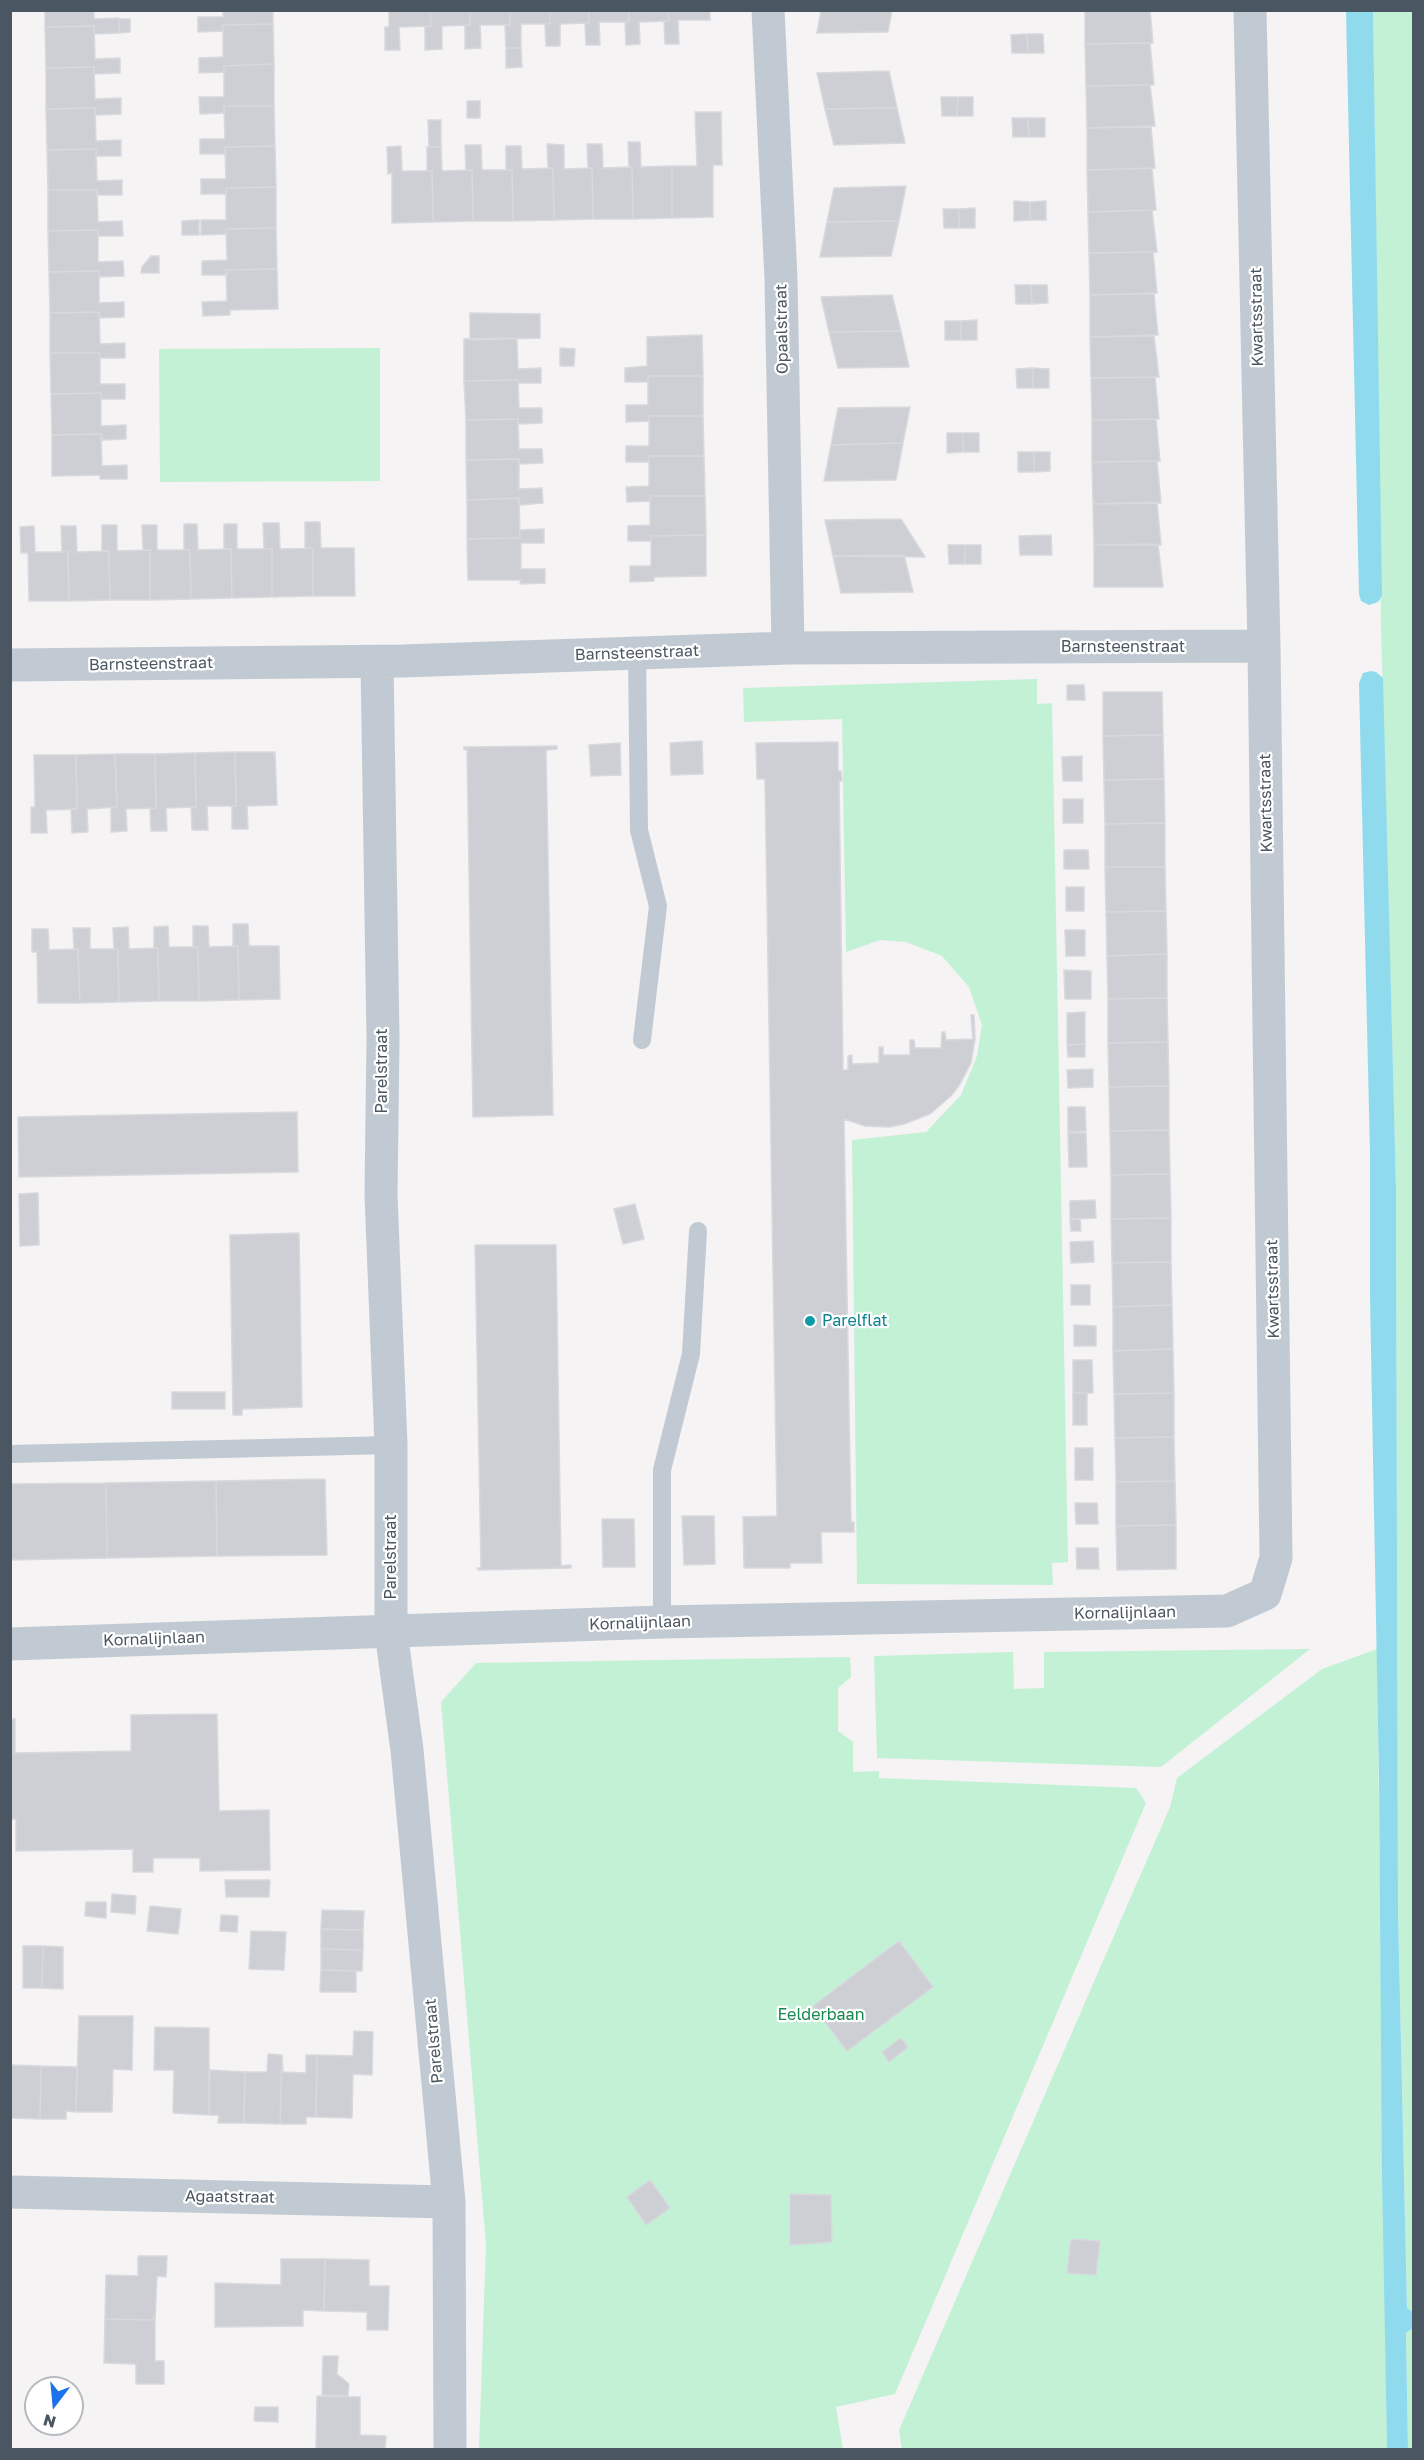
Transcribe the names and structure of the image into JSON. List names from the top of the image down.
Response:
{
  "streets": {
    "street": [
      "Kwartsstraat",
      "Opaalstraat",
      "Barnsteenstraat",
      "Parelstraat",
      "Kornalijnlaan",
      "Agaatstraat"
    ]
  },
  "crossings": [
    ["Kwartsstraat", "Barnsteenstraat"],
    ["Kwartsstraat", "Kornalijnlaan"],
    ["Opaalstraat", "Barnsteenstraat"],
    ["Barnsteenstraat", "Parelstraat"],
    ["Parelstraat", "Kornalijnlaan"],
    ["Parelstraat", "Agaatstraat"]
  ],
  "parks": ["Eelderbaan"],
  "places": ["Parelflat"],
  "north": "bottom"
}
